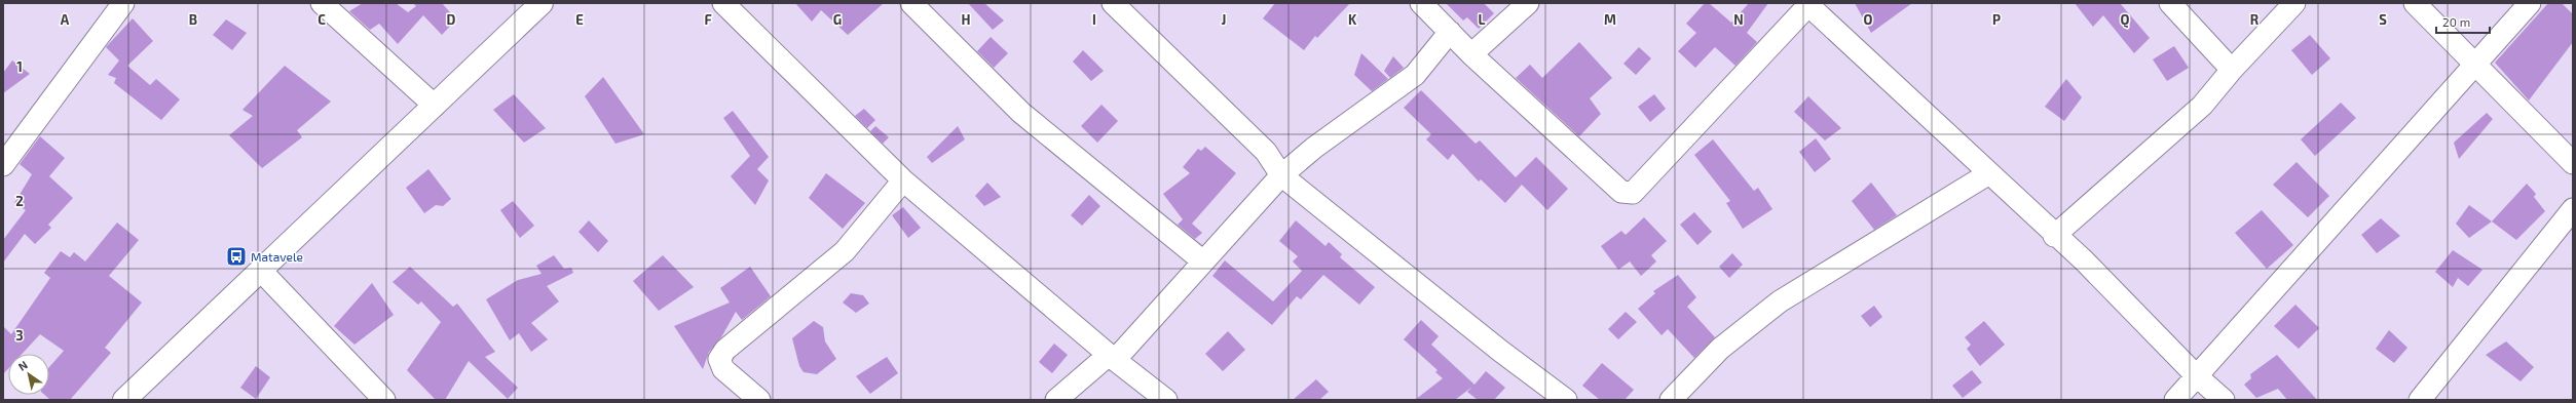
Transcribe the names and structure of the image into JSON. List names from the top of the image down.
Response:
{
  "places": {
    "bus stop": ["Matavele"]
  },
  "scale_bar": "20 m",
  "north": "top left",
  "grid": {
    "columns": [
      "A",
      "B",
      "C",
      "D",
      "E",
      "F",
      "G",
      "H",
      "I",
      "J",
      "K",
      "L",
      "M",
      "N",
      "O",
      "P",
      "Q",
      "R",
      "S"
    ],
    "rows": ["1", "2", "3"]
  }
}
